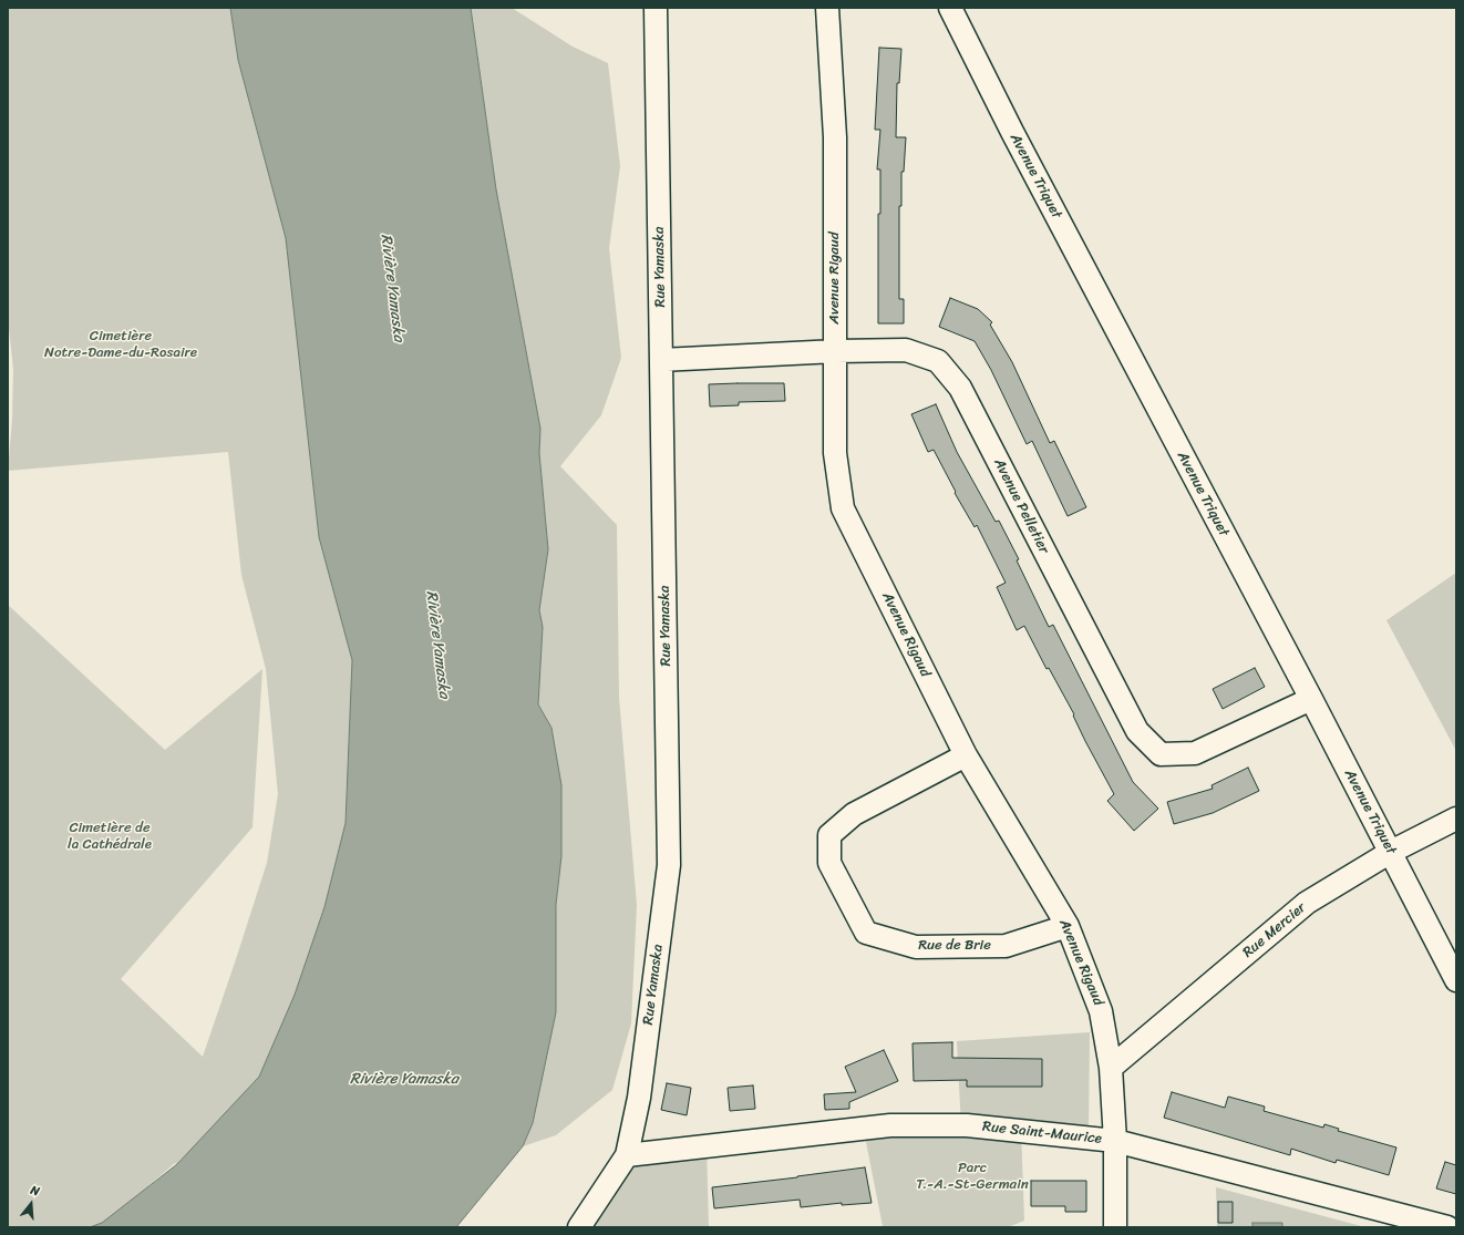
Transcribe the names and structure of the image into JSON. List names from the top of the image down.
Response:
{
  "streets": {
    "street": [
      "Avenue Triquet",
      "Rue Yamaska",
      "Avenue Rigaud",
      "Avenue Pelletier",
      "Rue Mercier",
      "Rue de Brie",
      "Rue Saint-Maurice"
    ]
  },
  "crossings": [
    ["Avenue Triquet", "Avenue Pelletier"],
    ["Avenue Triquet", "Rue Mercier"],
    ["Rue Yamaska", "Avenue Pelletier"],
    ["Rue Yamaska", "Rue Saint-Maurice"],
    ["Avenue Rigaud", "Avenue Pelletier"],
    ["Avenue Rigaud", "Rue Mercier"],
    ["Avenue Rigaud", "Rue de Brie"],
    ["Avenue Rigaud", "Rue Saint-Maurice"]
  ],
  "water": ["Rivière Yamaska"],
  "parks": ["Cimetière Notre-Dame-du-Rosaire", "Cimetière de la Cathédrale", "Parc T.-A.-St-Germain"],
  "north": "top"
}
